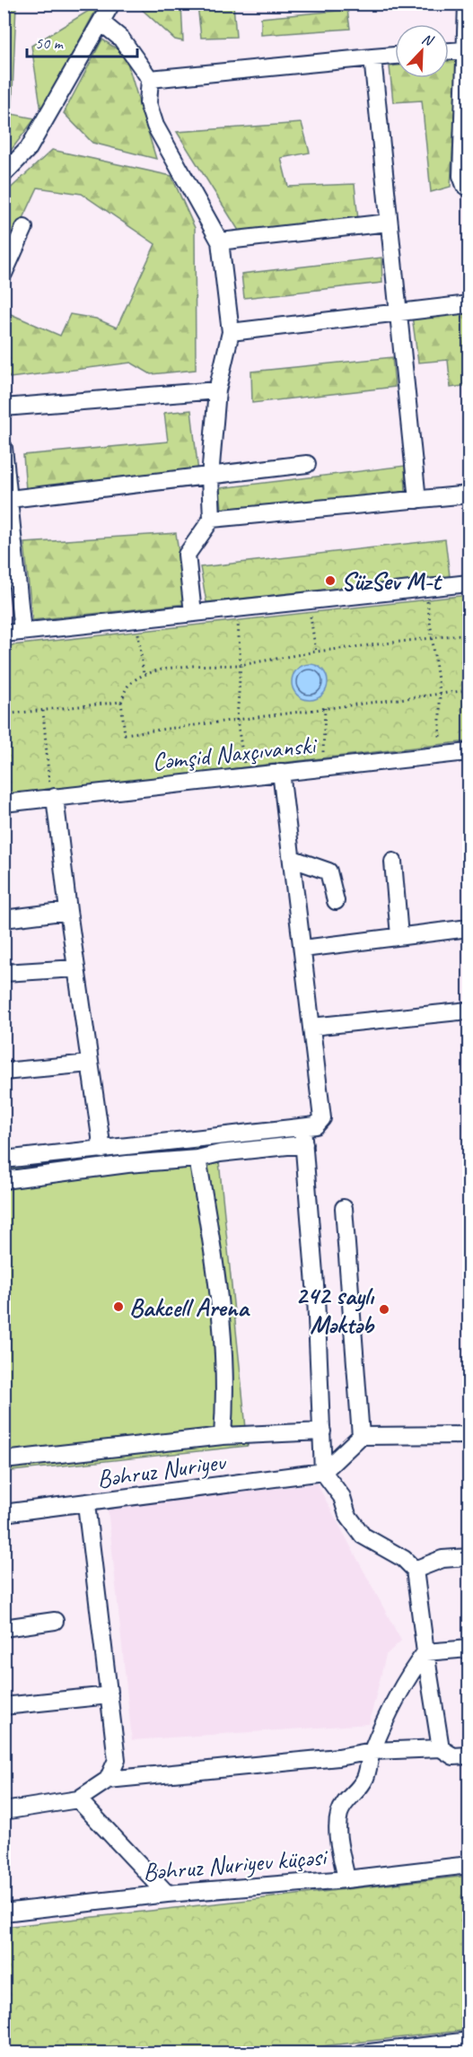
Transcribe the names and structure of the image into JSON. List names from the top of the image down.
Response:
{
  "streets": {
    "street": ["Cəmşid Naxçıvanski", "Bəhruz Nuriyev", "Bəhruz Nuriyev küçəsi"]
  },
  "places": ["SüzSev M-t", "Bakcell Arena", "242 saylı Məktəb"],
  "scale_bar": "50 m",
  "north": "top right"
}
